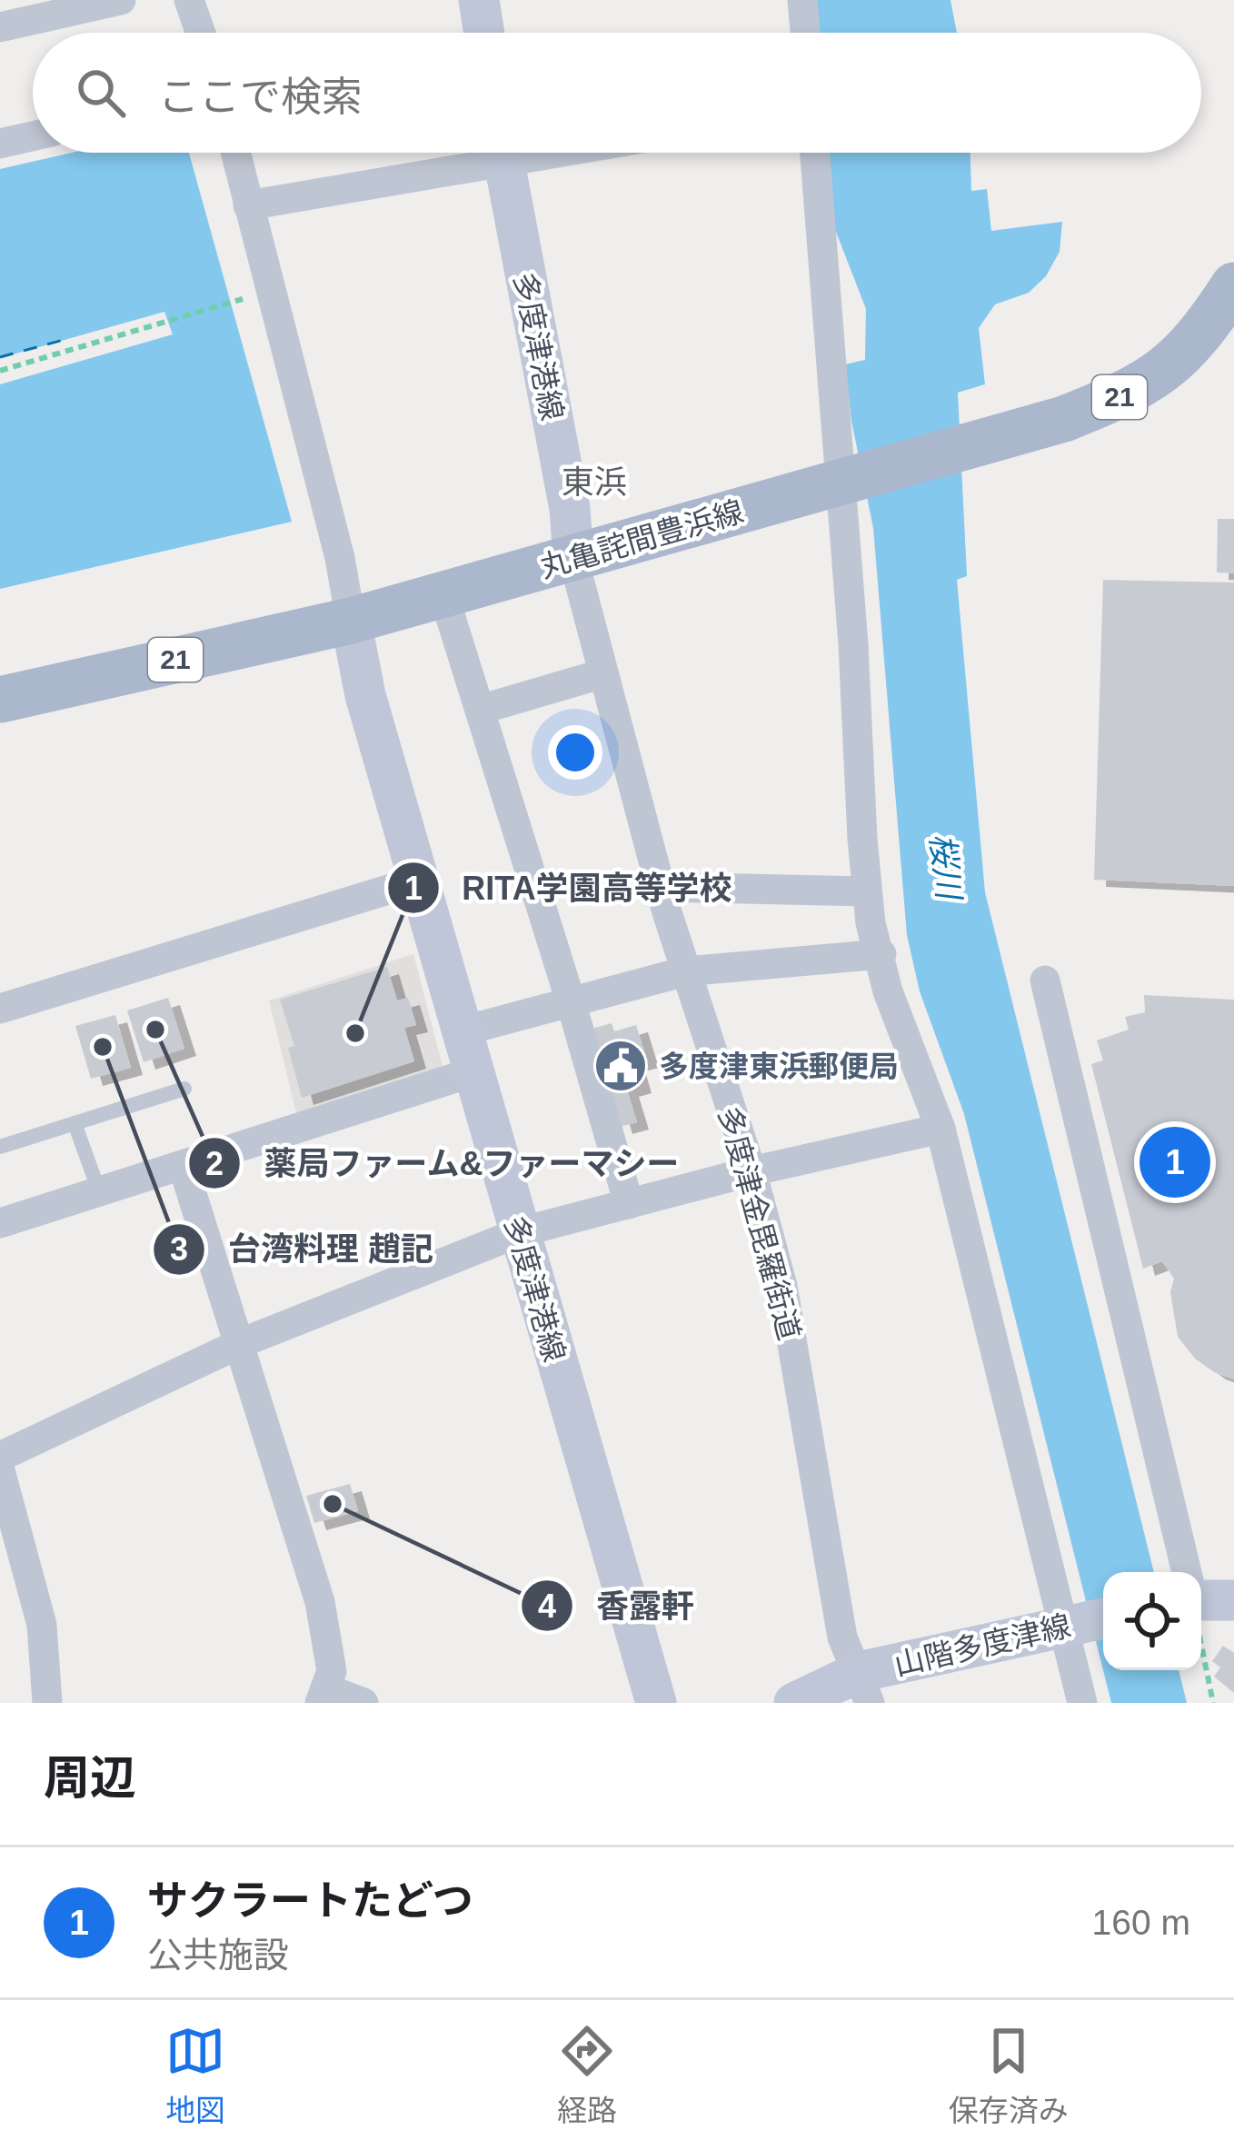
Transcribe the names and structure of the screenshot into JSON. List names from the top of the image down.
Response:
{
  "streets": {
    "main road": [
      "多度津港線",
      "21",
      "丸亀詫間豊浜線",
      "山階多度津線"
    ],
    "street": ["多度津金毘羅街道"]
  },
  "crossings": [
    ["多度津港線", "丸亀詫間豊浜線"],
    ["多度津港線", "多度津金毘羅街道"],
    ["丸亀詫間豊浜線", "多度津金毘羅街道"],
    ["多度津金毘羅街道", "山階多度津線"]
  ],
  "districts": ["東浜"],
  "water": ["桜川"],
  "places": {
    "other": [
      "薬局ファーム&ファーマシー",
      "RITA学園高等学校",
      "台湾料理 趙記",
      "香露軒"
    ],
    "public building": ["多度津東浜郵便局"]
  },
  "page": {
    "search": "ここで検索",
    "pins": "1",
    "heading": "周辺",
    "list": [
      {
        "mark": "1",
        "name": "サクラートたどつ",
        "note": "公共施設",
        "value": "160 m"
      }
    ],
    "nav": ["地図", "経路", "保存済み"]
  }
}
